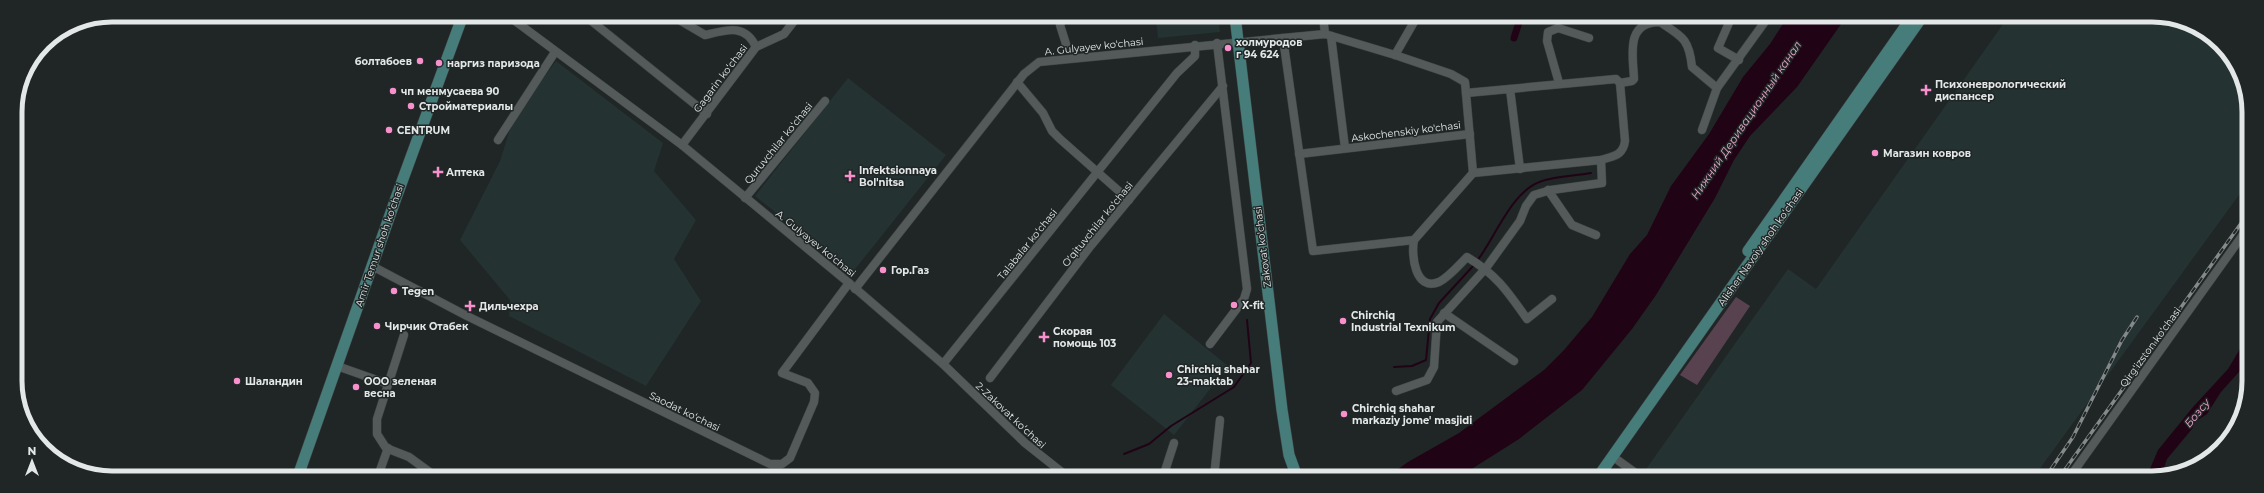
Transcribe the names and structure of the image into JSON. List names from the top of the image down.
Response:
{
  "streets": {
    "main road": ["Amir Temur shoh ko‘chasi", "Zakovat ko'chasi", "Alisher Navoiy shoh koʻchasi"],
    "street": [
      "A. Gulyayev ko‘chasi",
      "Gagarin ko‘chasi",
      "Askochenskiy ko'chasi",
      "Quruvchilar ko‘chasi",
      "O‘qituvchilar ko‘chasi",
      "Talabalar ko‘chasi",
      "Qirg‘izston ko‘chasi",
      "Saodat ko‘chasi",
      "2-Zakovat ko‘chasi"
    ]
  },
  "crossings": [
    ["A. Gulyayev ko‘chasi", "Gagarin ko‘chasi"],
    ["A. Gulyayev ko‘chasi", "Askochenskiy ko'chasi"],
    ["A. Gulyayev ko‘chasi", "Quruvchilar ko‘chasi"],
    ["A. Gulyayev ko‘chasi", "Talabalar ko‘chasi"],
    ["A. Gulyayev ko‘chasi", "Zakovat ko'chasi"],
    ["A. Gulyayev ko‘chasi", "Saodat ko‘chasi"],
    ["Talabalar ko‘chasi", "2-Zakovat ko‘chasi"],
    ["Amir Temur shoh ko‘chasi", "Saodat ko‘chasi"]
  ],
  "water": ["Нижний Деривационный канал", "Бозсу"],
  "places": {
    "other": [
      "холмуродов г 94 624",
      "болтабоев",
      "наргиз паризода",
      "чп менмусаева 90",
      "Стройматериалы",
      "CENTRUM",
      "Магазин ковров",
      "Гор.Газ",
      "Tegen",
      "X-fit",
      "Chirchiq Industrial Texnikum",
      "Чирчик Отабек",
      "Chirchiq shahar 23-maktab",
      "Шаландин",
      "ООО зеленая весна",
      "Chirchiq shahar markaziy jome' masjidi"
    ],
    "health": [
      "Психоневрологический диспансер",
      "Аптека",
      "Infektsionnaya Bol'nitsa",
      "Дильчехра",
      "Скорая помощь 103"
    ]
  },
  "north": "top"
}
